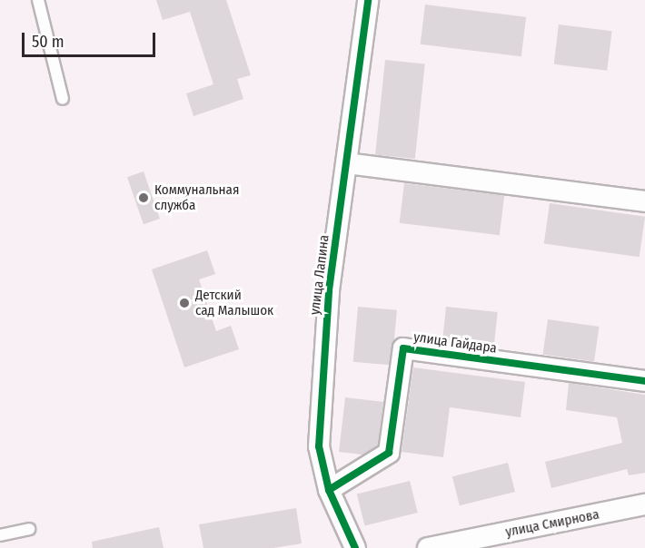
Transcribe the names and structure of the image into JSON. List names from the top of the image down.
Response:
{
  "streets": {
    "street": ["улица Лапина", "улица Гайдара", "улица Смирнова"]
  },
  "crossings": [
    ["улица Лапина", "улица Гайдара"]
  ],
  "places": ["Коммунальная служба", "Детский сад Малышок"],
  "scale_bar": "50 m"
}
